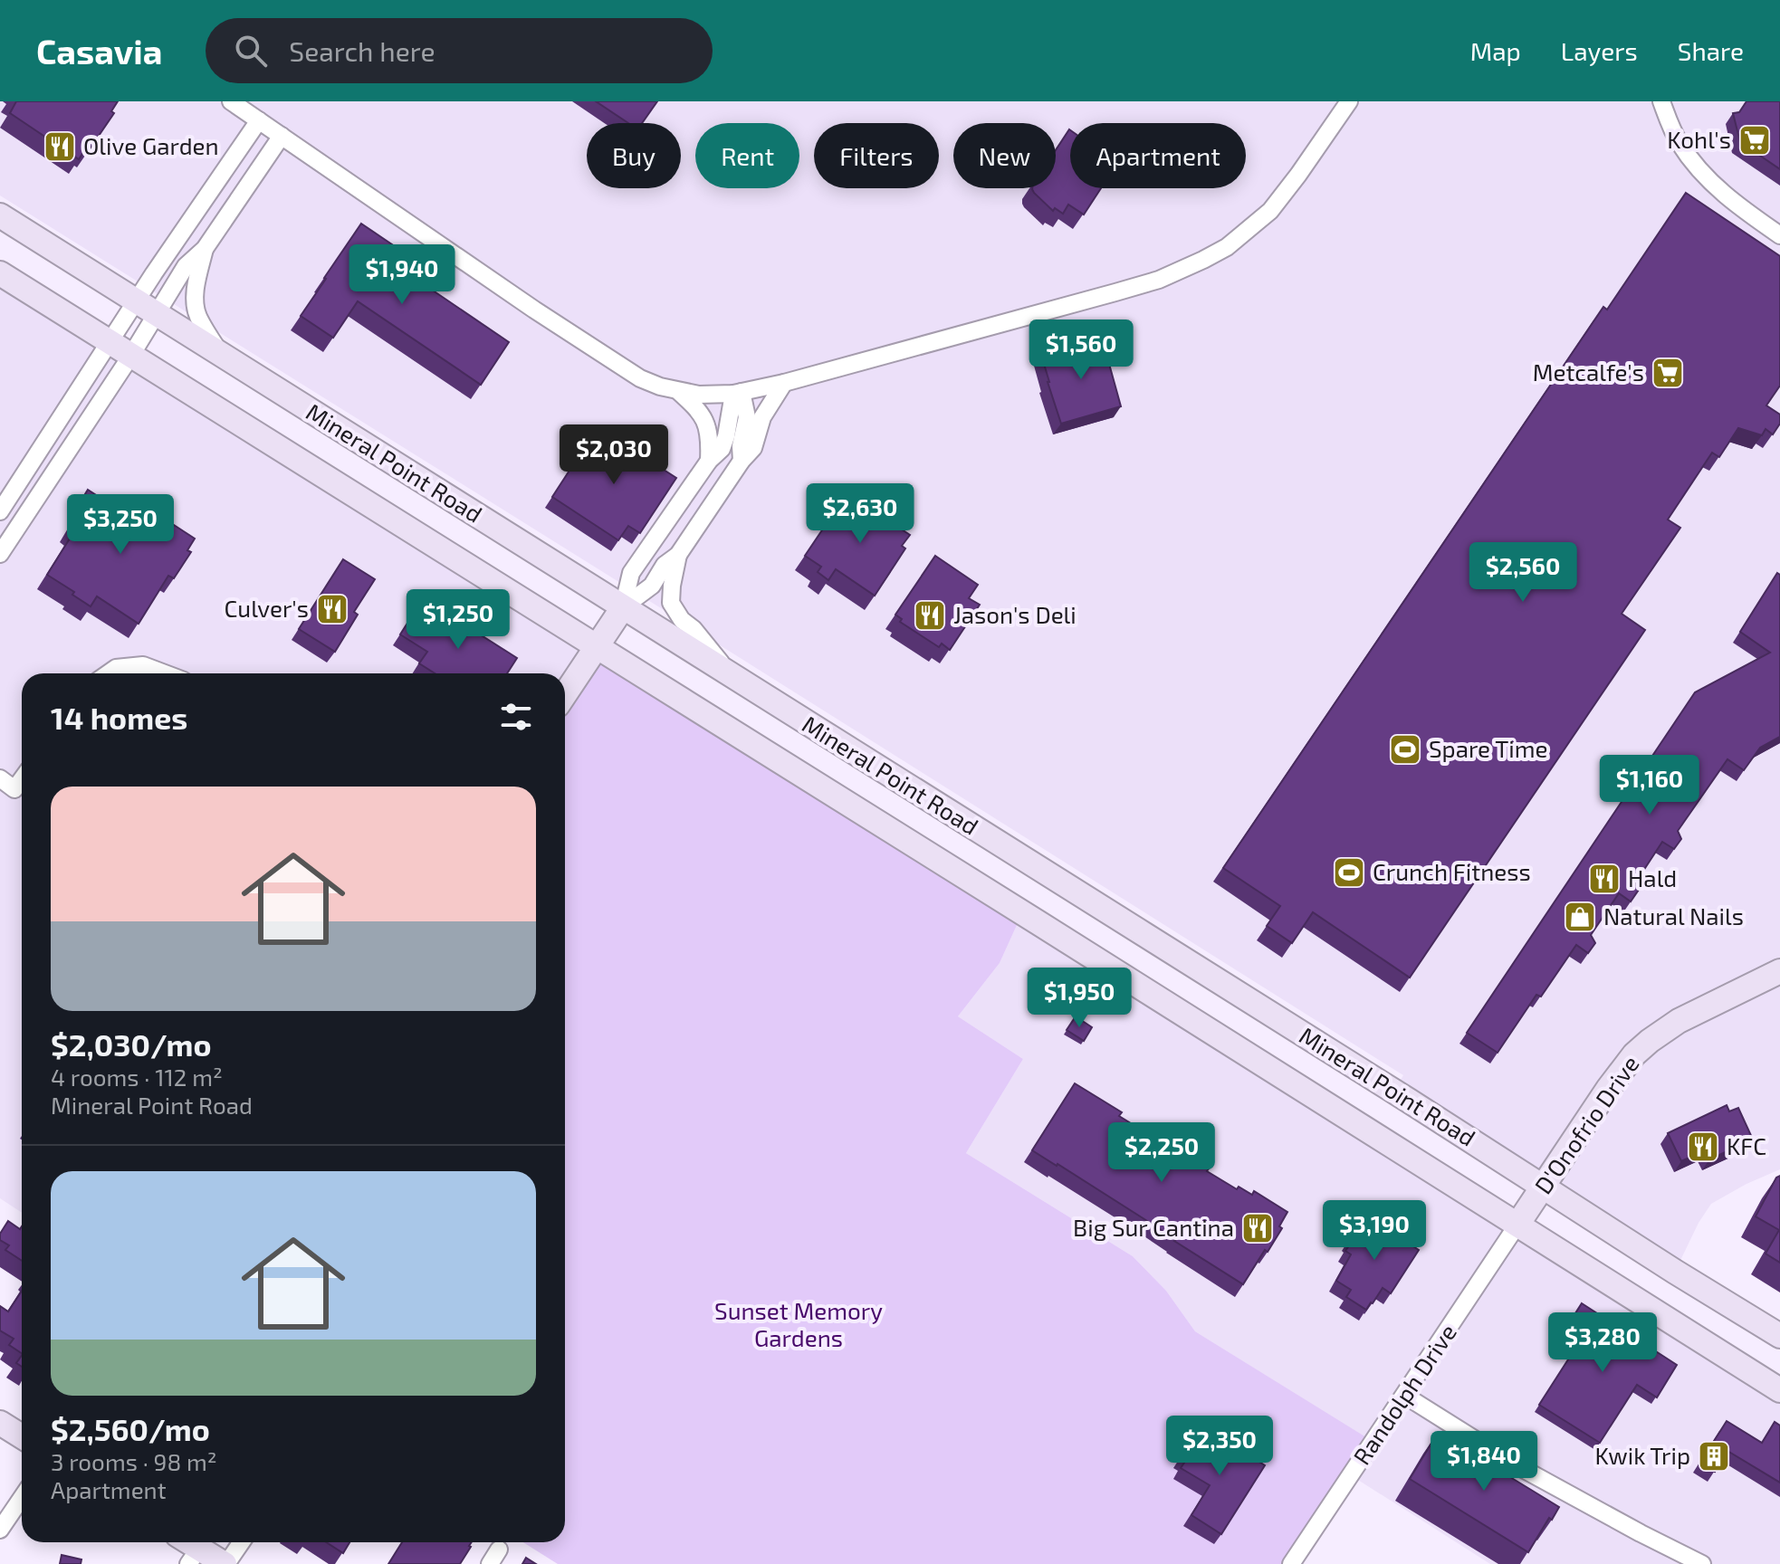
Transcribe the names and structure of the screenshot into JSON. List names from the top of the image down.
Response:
{
  "streets": {
    "main road": ["Mineral Point Road", "D'Onofrio Drive"],
    "street": ["Randolph Drive"]
  },
  "crossings": [
    ["Mineral Point Road", "D'Onofrio Drive"],
    ["Mineral Point Road", "Randolph Drive"],
    ["D'Onofrio Drive", "Randolph Drive"]
  ],
  "parks": ["Sunset Memory Gardens"],
  "places": {
    "supermarket": ["Kohl's", "Metcalfe's"],
    "restaurant": [
      "Olive Garden",
      "Culver's",
      "Jason's Deli",
      "Hald",
      "KFC",
      "Big Sur Cantina"
    ],
    "sports": ["Spare Time", "Crunch Fitness"],
    "shop": ["Natural Nails"],
    "building": ["Kwik Trip"]
  },
  "page": {
    "header": "Casavia",
    "search": "Search here",
    "nav": ["Map", "Layers", "Share"],
    "chip": [
      "Buy",
      "Rent",
      "Filters",
      "New",
      "Apartment"
    ],
    "price": [
      "$1,940",
      "$1,560",
      "$2,030",
      "$2,630",
      "$3,250",
      "$2,560",
      "$1,250",
      "$1,160",
      "$1,950",
      "$2,250",
      "$3,190",
      "$3,280",
      "$2,350",
      "$1,840"
    ],
    "heading": "14 homes",
    "list": [
      {
        "name": "$2,030/mo",
        "note": "4 rooms · 112 m² · Mineral Point Road"
      },
      {
        "name": "$2,560/mo",
        "note": "3 rooms · 98 m² · Apartment"
      }
    ]
  }
}
